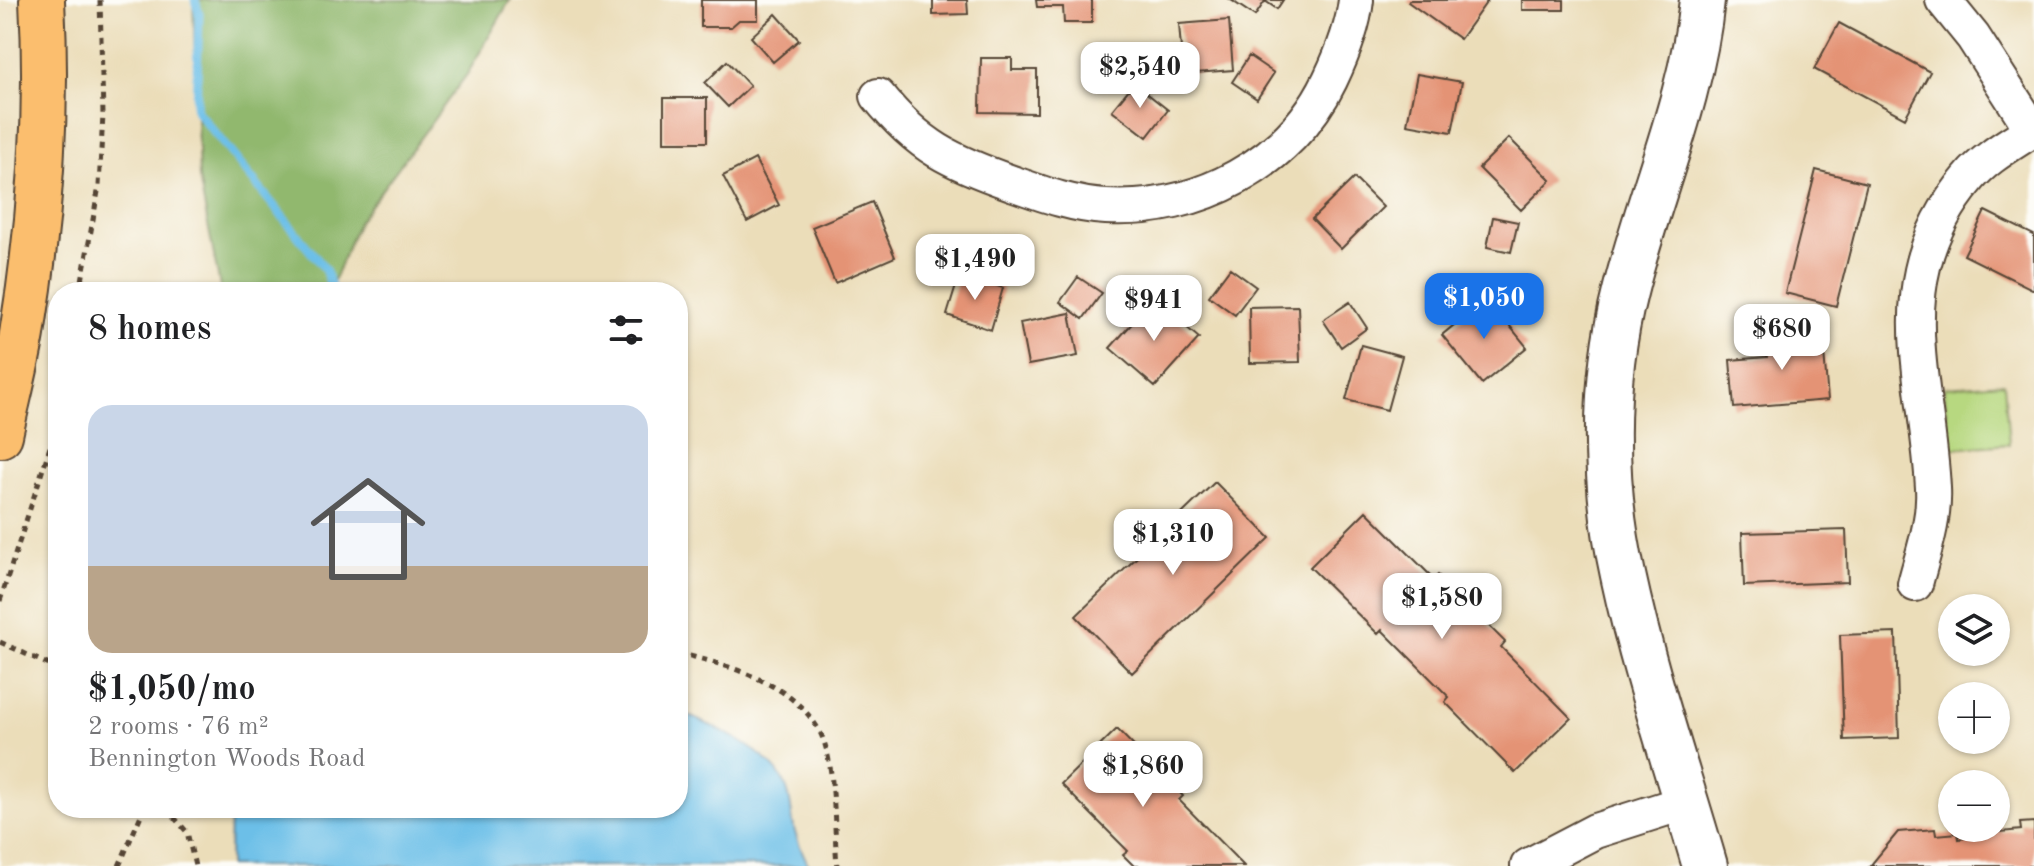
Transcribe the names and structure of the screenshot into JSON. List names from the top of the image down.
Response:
{
  "page": {
    "price": [
      "$2,540",
      "$1,490",
      "$1,050",
      "$941",
      "$680",
      "$1,310",
      "$1,580",
      "$1,860"
    ],
    "heading": "8 homes",
    "list": [
      {
        "name": "$1,050/mo",
        "note": "2 rooms · 76 m² · Bennington Woods Road"
      }
    ],
    "map_buttons": ["+", "−"]
  }
}
